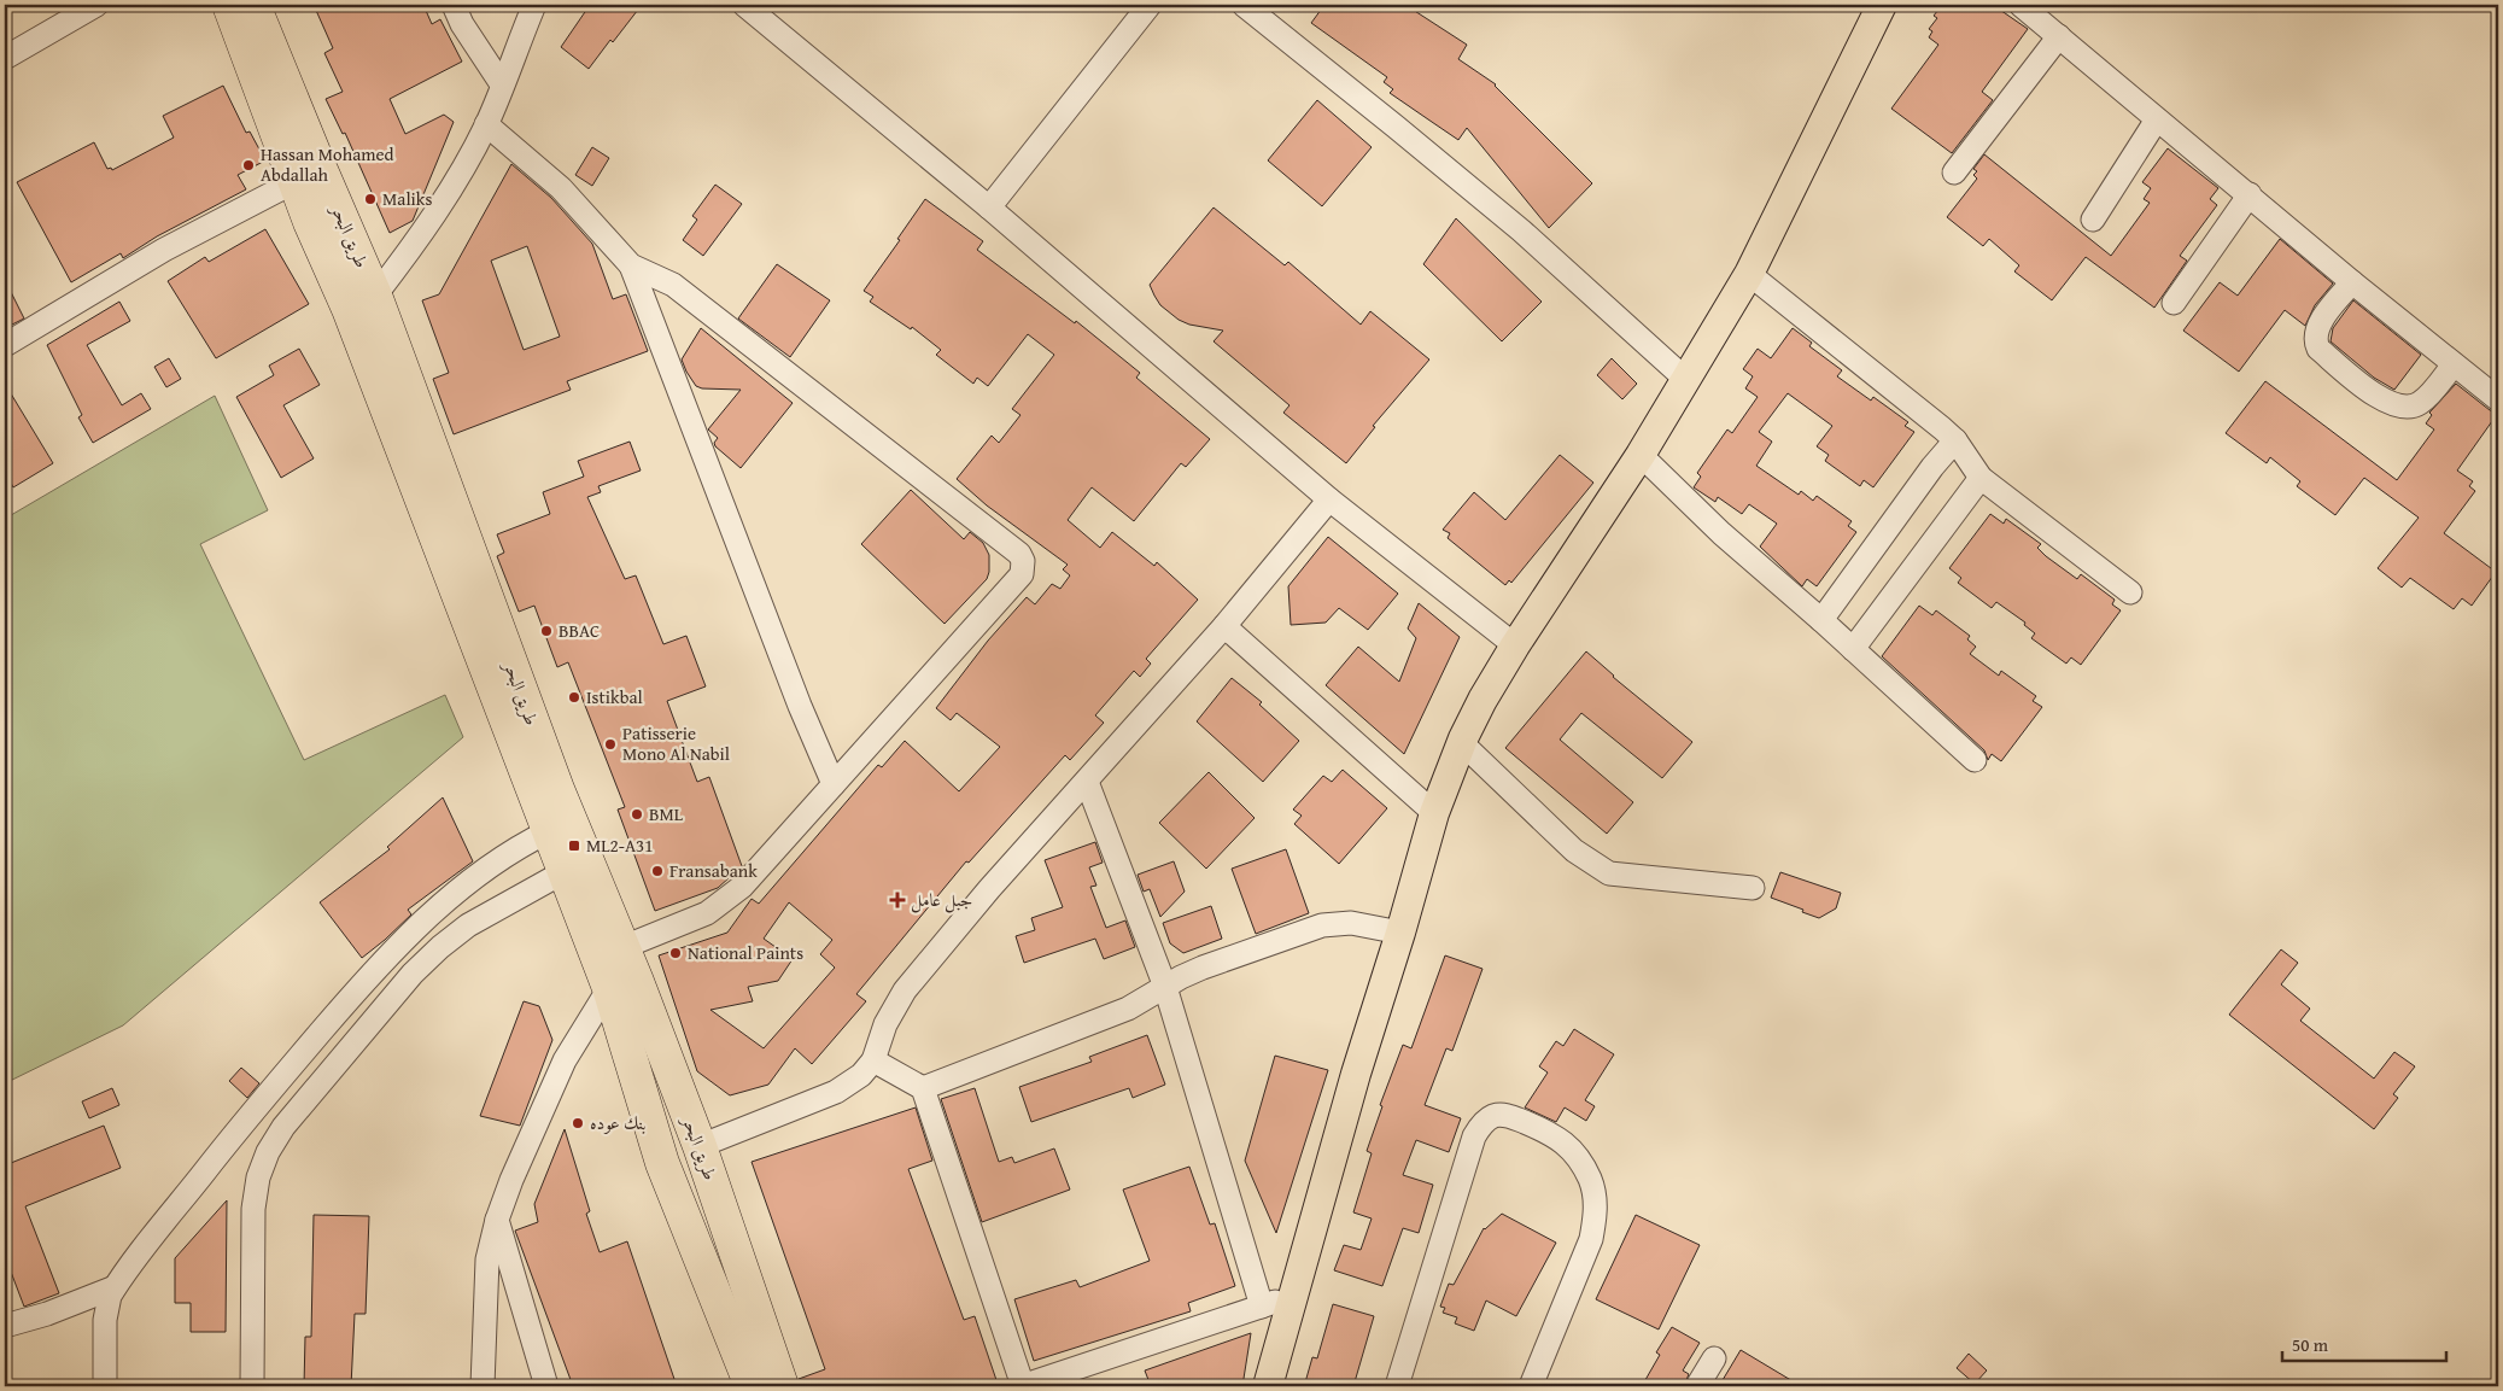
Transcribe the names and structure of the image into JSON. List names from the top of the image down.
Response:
{
  "streets": {
    "highway": ["طريق البحر"]
  },
  "places": {
    "other": [
      "Hassan Mohamed Abdallah",
      "Maliks",
      "BBAC",
      "Istikbal",
      "Patisserie Mono Al Nabil",
      "BML",
      "Fransabank",
      "National Paints",
      "بنك عوده"
    ],
    "transit": ["ML2-A31"],
    "health": ["جبل عامل"]
  },
  "scale_bar": "50 m"
}
